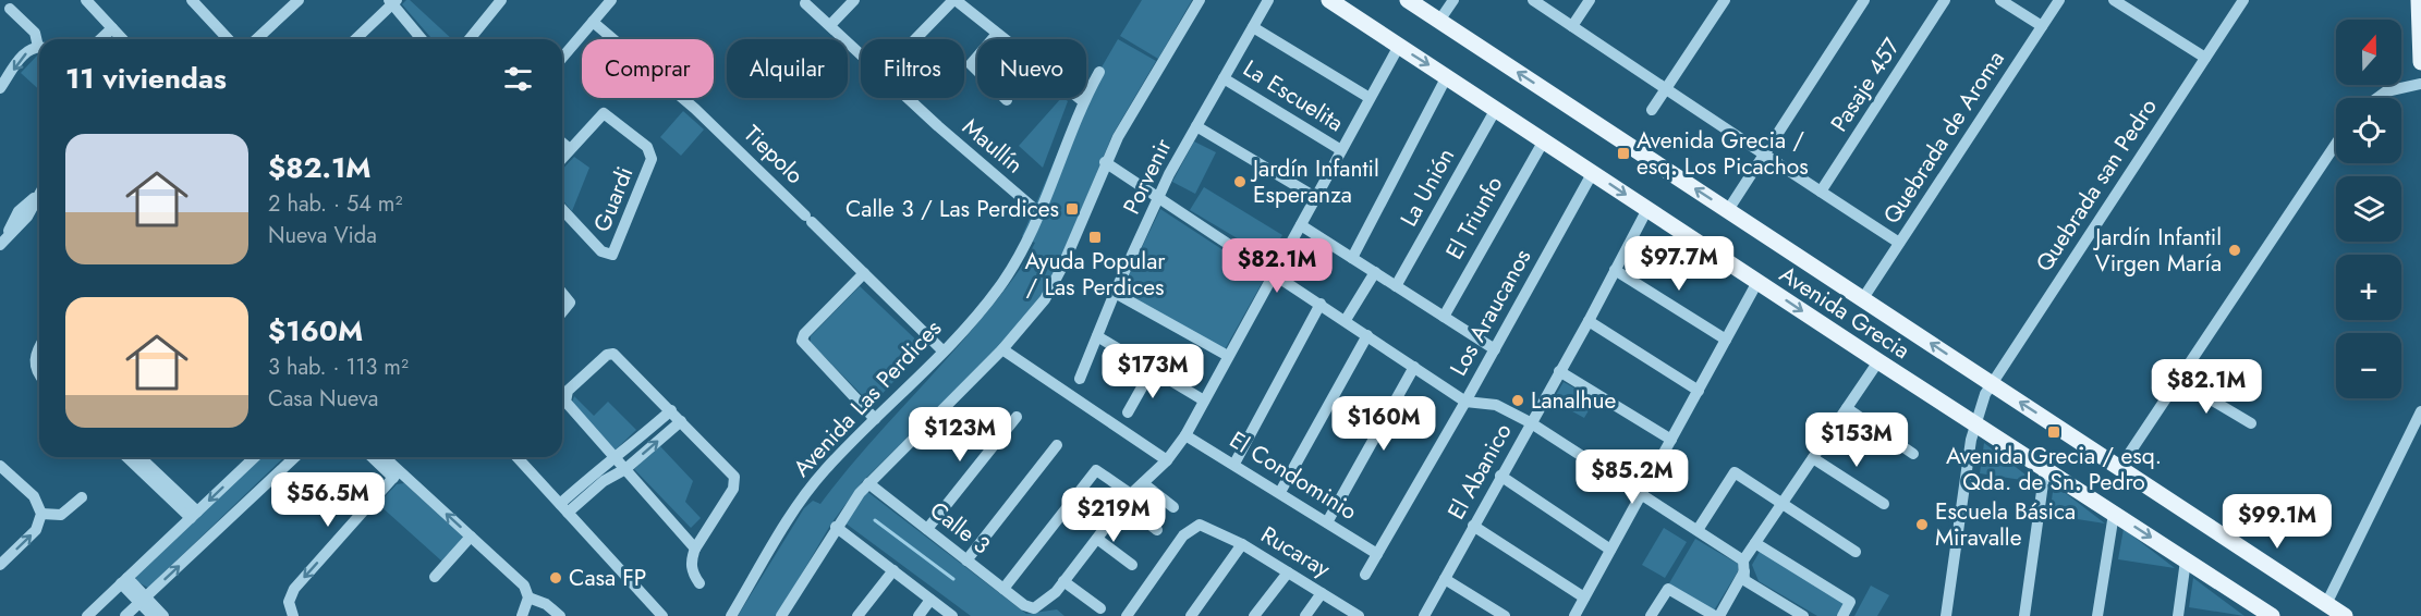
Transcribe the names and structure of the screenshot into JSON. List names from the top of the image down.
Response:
{
  "streets": {
    "main road": ["Avenida Grecia"],
    "street": [
      "Pasaje 457",
      "La Escuelita",
      "Quebrada de Aroma",
      "Maullín",
      "Tiepolo",
      "Porvenir",
      "Quebrada san Pedro",
      "La Unión",
      "Guardi",
      "El Triunfo",
      "Los Araucanos",
      "Avenida Las Perdices",
      "El Abanico",
      "El Condominio",
      "Calle 3",
      "Rucaray"
    ]
  },
  "crossings": [
    ["La Escuelita", "Porvenir"],
    ["Quebrada de Aroma", "Avenida Grecia"],
    ["Maullín", "Avenida Las Perdices"],
    ["Tiepolo", "Avenida Las Perdices"],
    ["Quebrada san Pedro", "Avenida Grecia"],
    ["La Unión", "Avenida Grecia"],
    ["El Triunfo", "Avenida Grecia"],
    ["Los Araucanos", "Avenida Grecia"],
    ["Los Araucanos", "El Condominio"],
    ["Avenida Grecia", "El Abanico"]
  ],
  "places": {
    "transit": [
      "Avenida Grecia / esq. Los Picachos",
      "Calle 3 / Las Perdices",
      "Ayuda Popular / Las Perdices",
      "Avenida Grecia / esq. Qda. de Sn. Pedro"
    ],
    "other": [
      "Jardín Infantil Esperanza",
      "Jardín Infantil Virgen María",
      "Lanalhue",
      "Escuela Básica Miravalle",
      "Casa FP"
    ]
  },
  "north": "top",
  "page": {
    "map_buttons": ["+", "−"],
    "chip": [
      "Comprar",
      "Alquilar",
      "Filtros",
      "Nuevo"
    ],
    "heading": "11 viviendas",
    "list": [
      {
        "name": "$82.1M",
        "note": "2 hab. · 54 m² · Nueva Vida"
      },
      {
        "name": "$160M",
        "note": "3 hab. · 113 m² · Casa Nueva"
      }
    ],
    "price": [
      "$97.7M",
      "$82.1M",
      "$173M",
      "$82.1M",
      "$160M",
      "$123M",
      "$153M",
      "$85.2M",
      "$56.5M",
      "$219M",
      "$99.1M"
    ]
  }
}
